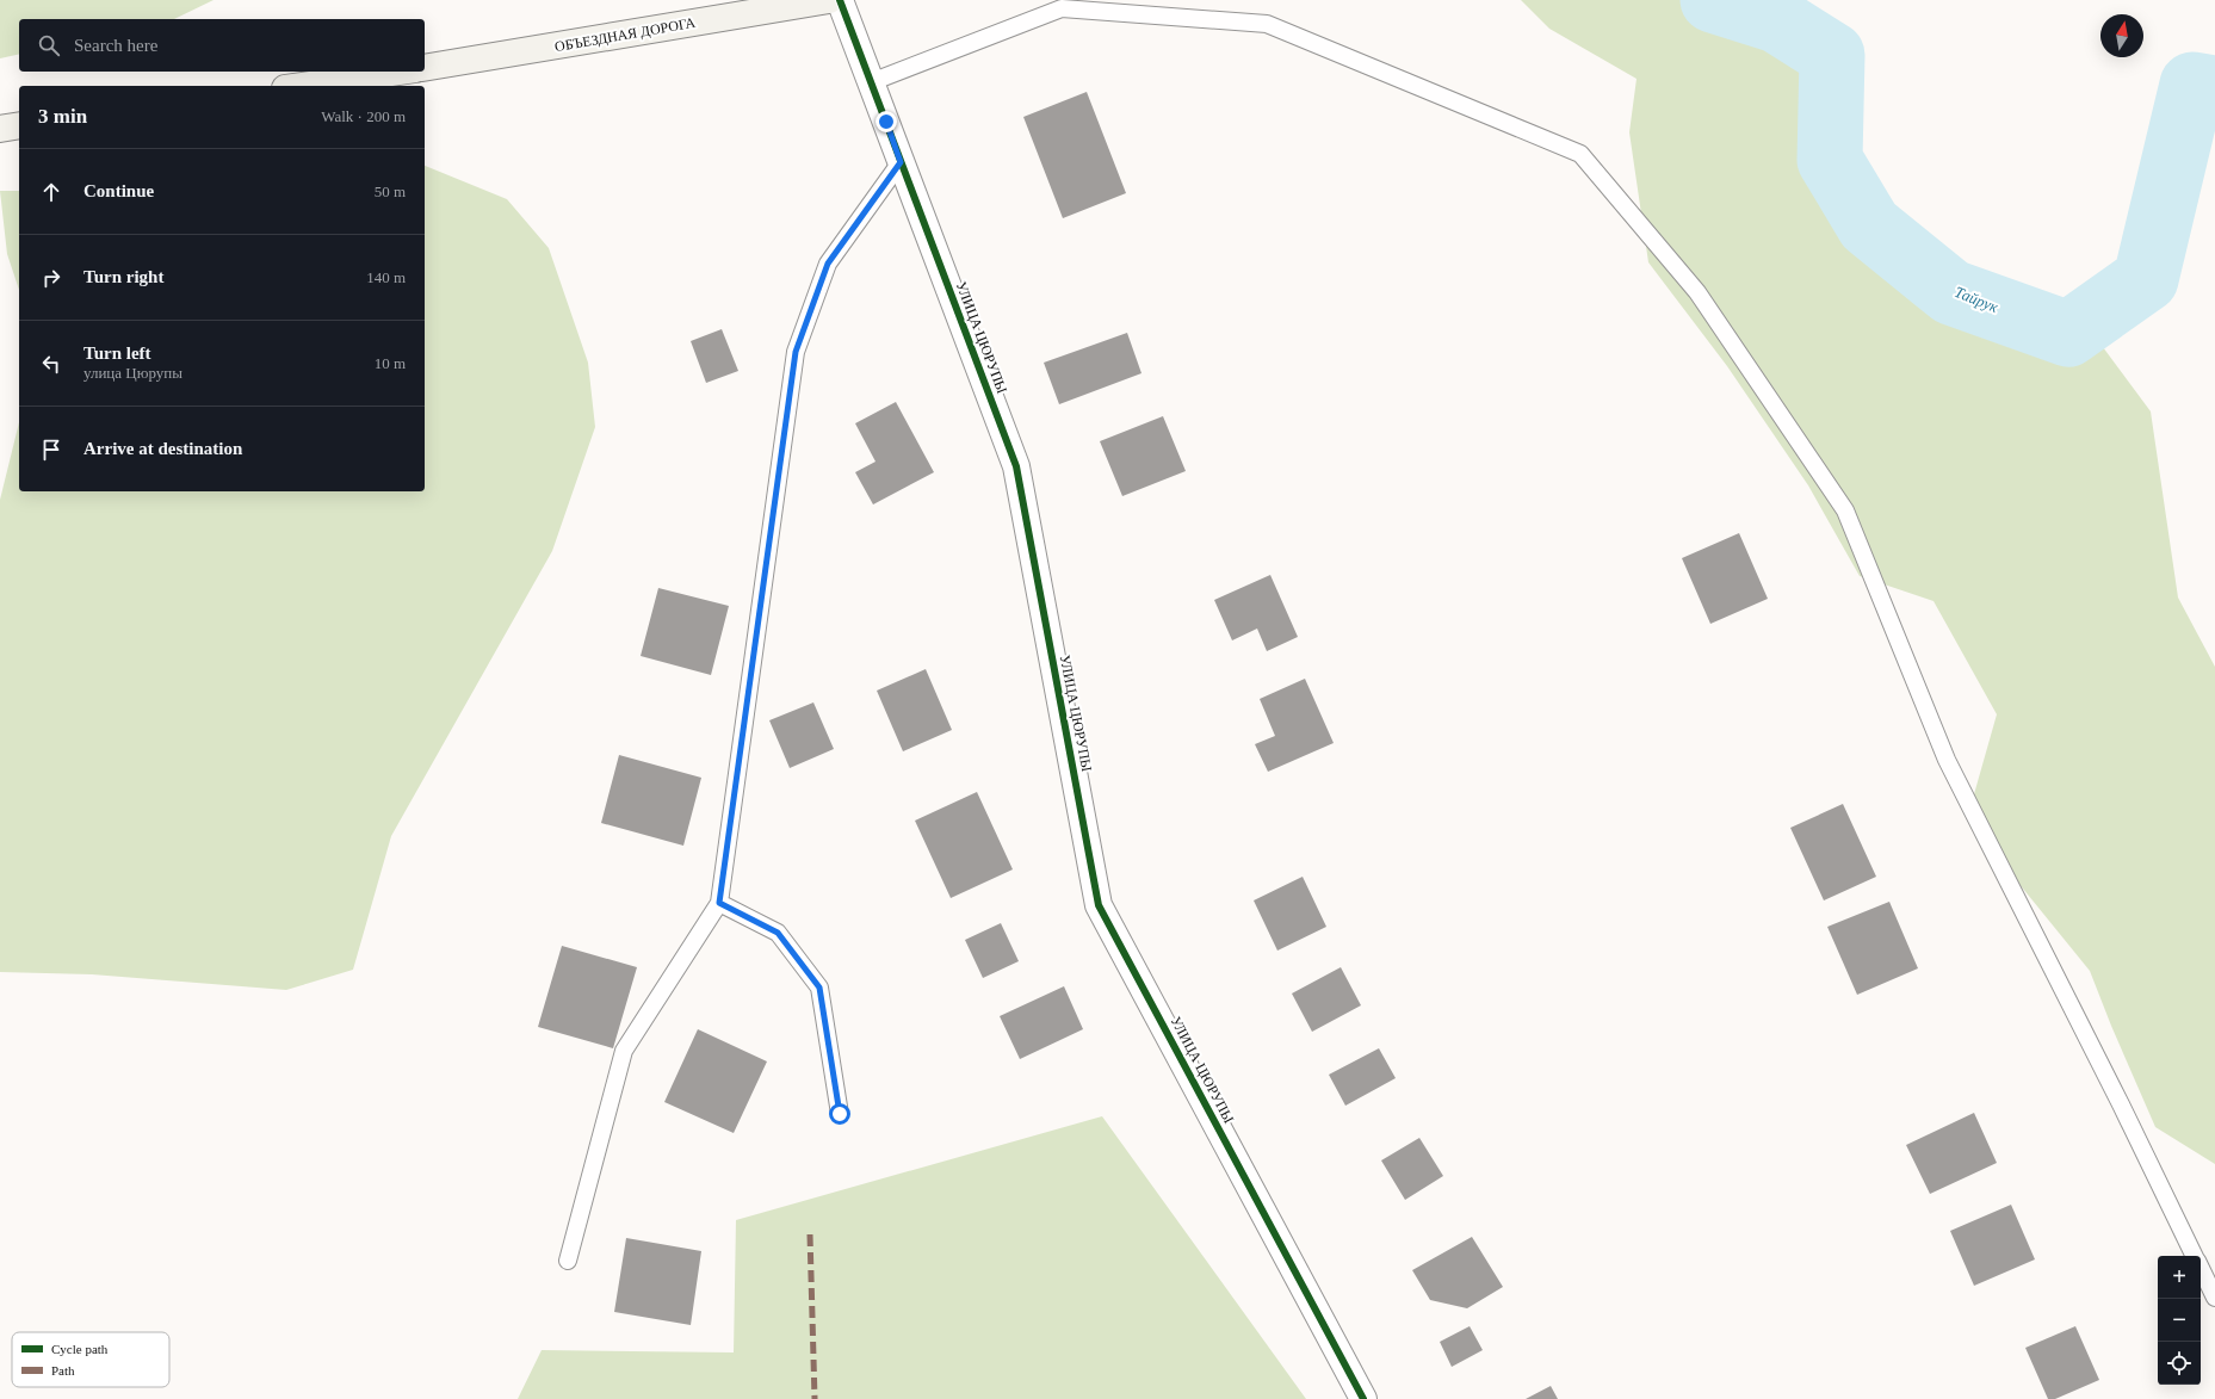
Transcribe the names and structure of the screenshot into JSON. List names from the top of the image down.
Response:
{
  "streets": {
    "main road": ["ОБЪЕЗДНАЯ ДОРОГА"],
    "street": ["УЛИЦА ЦЮРУПЫ"]
  },
  "water": ["Тайрук"],
  "legend": ["Cycle path", "Path"],
  "north": "top",
  "page": {
    "search": "Search here",
    "heading": ["3 min", "Walk · 200 m"],
    "list": [
      ["Continue", "50 m"],
      ["Turn right", "140 m"],
      ["Turn left", "улица Цюрупы", "10 m"],
      "Arrive at destination"
    ],
    "map_buttons": ["+", "−"]
  }
}
